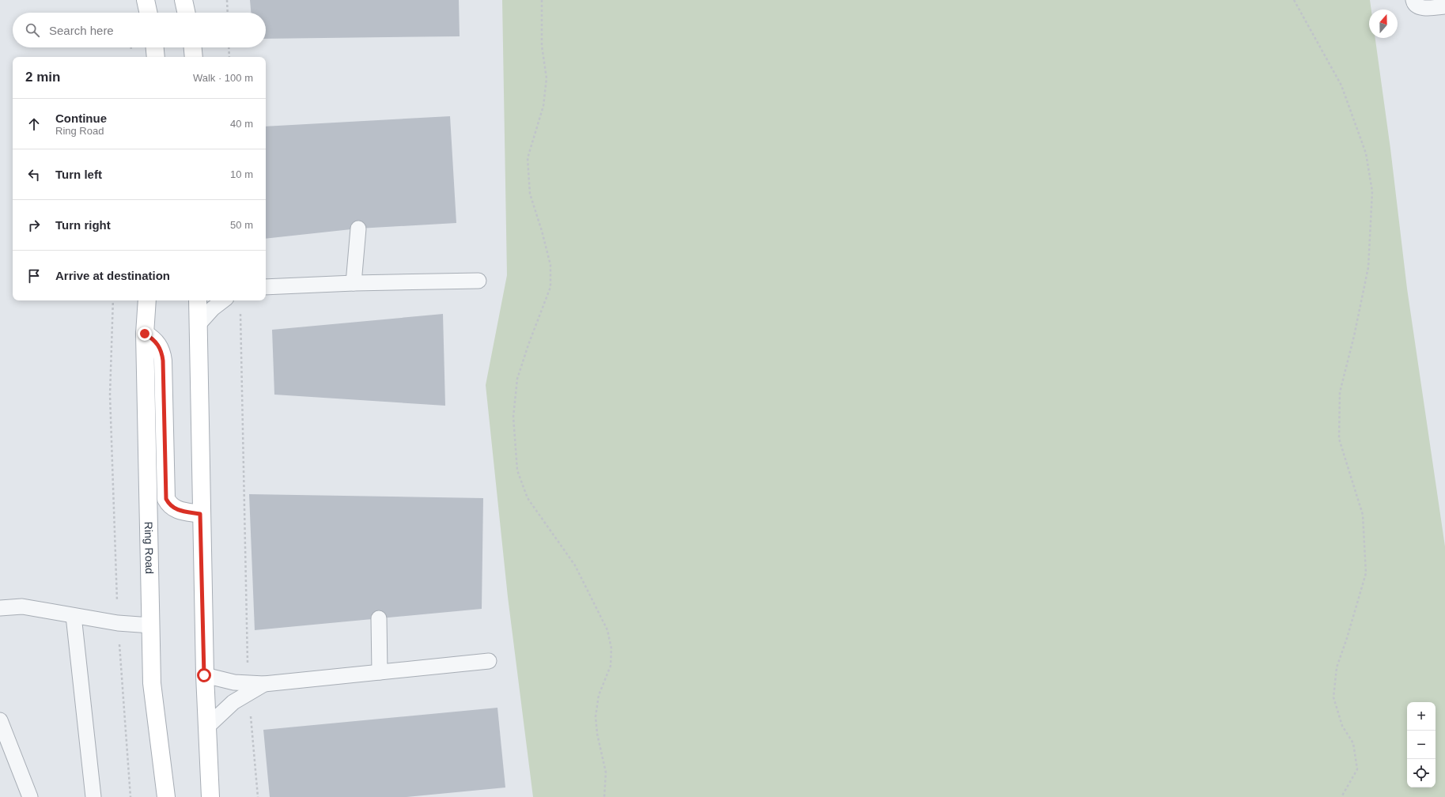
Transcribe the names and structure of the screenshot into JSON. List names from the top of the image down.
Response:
{
  "streets": {
    "street": ["Ring Road"]
  },
  "north": "top",
  "page": {
    "search": "Search here",
    "heading": ["2 min", "Walk · 100 m"],
    "list": [
      ["Continue", "Ring Road", "40 m"],
      ["Turn left", "10 m"],
      ["Turn right", "50 m"],
      "Arrive at destination"
    ],
    "map_buttons": ["+", "−"]
  }
}
